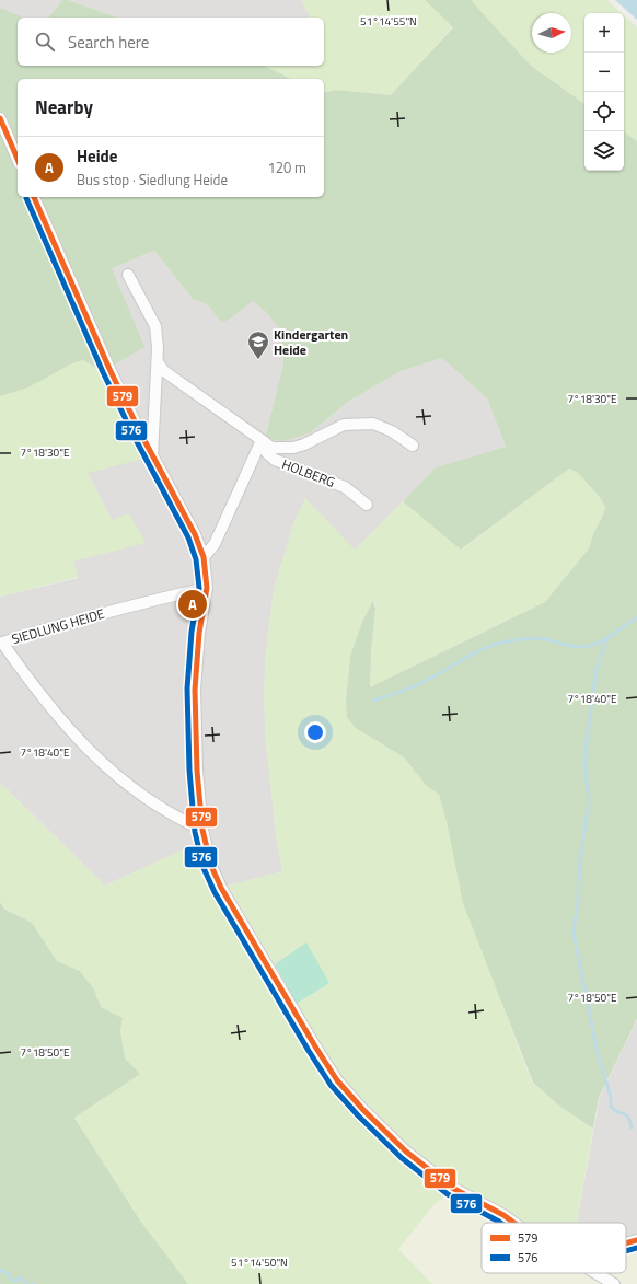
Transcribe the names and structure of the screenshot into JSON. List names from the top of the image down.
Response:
{
  "streets": {
    "street": ["HOLBERG", "SIEDLUNG HEIDE"]
  },
  "places": {
    "school or university": ["Kindergarten Heide"]
  },
  "lines": ["transit line 579", "transit line 576"],
  "legend": ["579", "576"],
  "north": "right",
  "page": {
    "map_buttons": ["+", "−"],
    "search": "Search here",
    "heading": "Nearby",
    "list": [
      {
        "mark": "A",
        "name": "Heide",
        "note": "Bus stop · Siedlung Heide",
        "value": "120 m"
      }
    ],
    "pins": "A"
  },
  "coordinates": [
    "51°14'55\"N",
    "7°18'30\"E",
    "7°18'40\"E",
    "7°18'50\"E",
    "51°14'50\"N"
  ]
}
